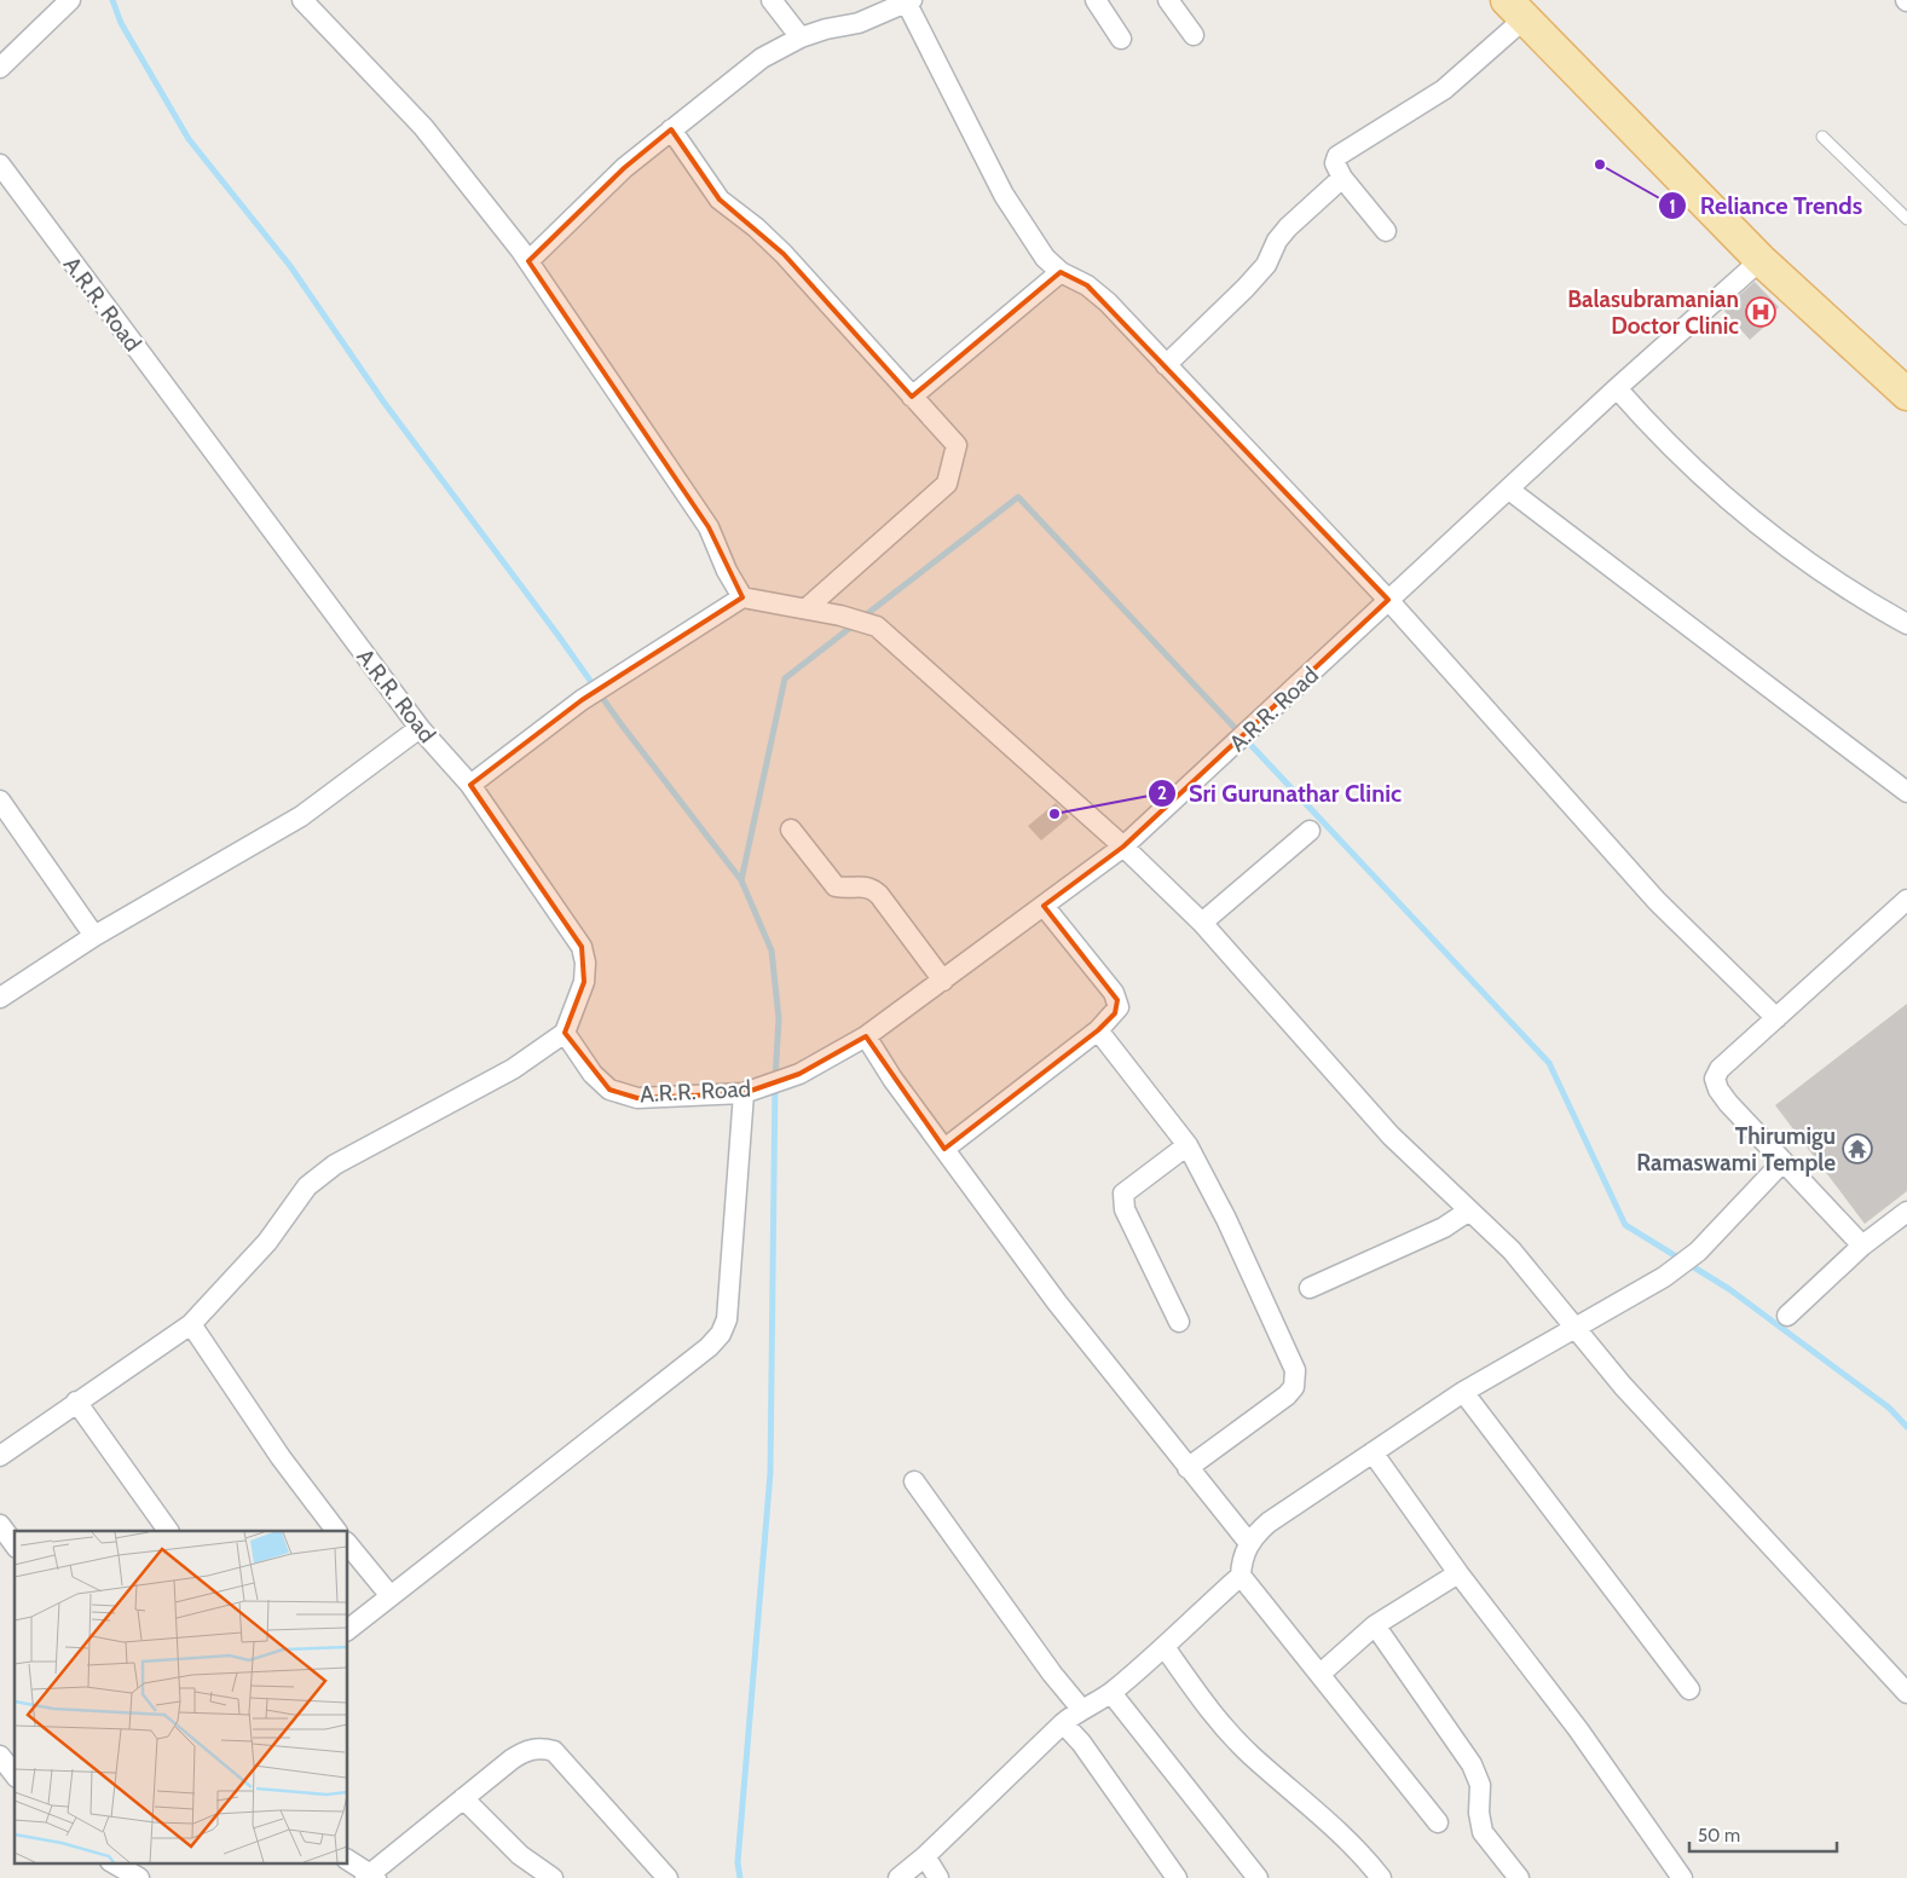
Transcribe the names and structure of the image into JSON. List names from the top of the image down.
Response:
{
  "streets": {
    "street": ["A.R.R. Road"]
  },
  "places": {
    "other": ["Reliance Trends", "Sri Gurunathar Clinic"],
    "hospital": ["Balasubramanian Doctor Clinic"],
    "temple": ["Thirumigu Ramaswami Temple"]
  },
  "scale_bar": "50 m"
}
